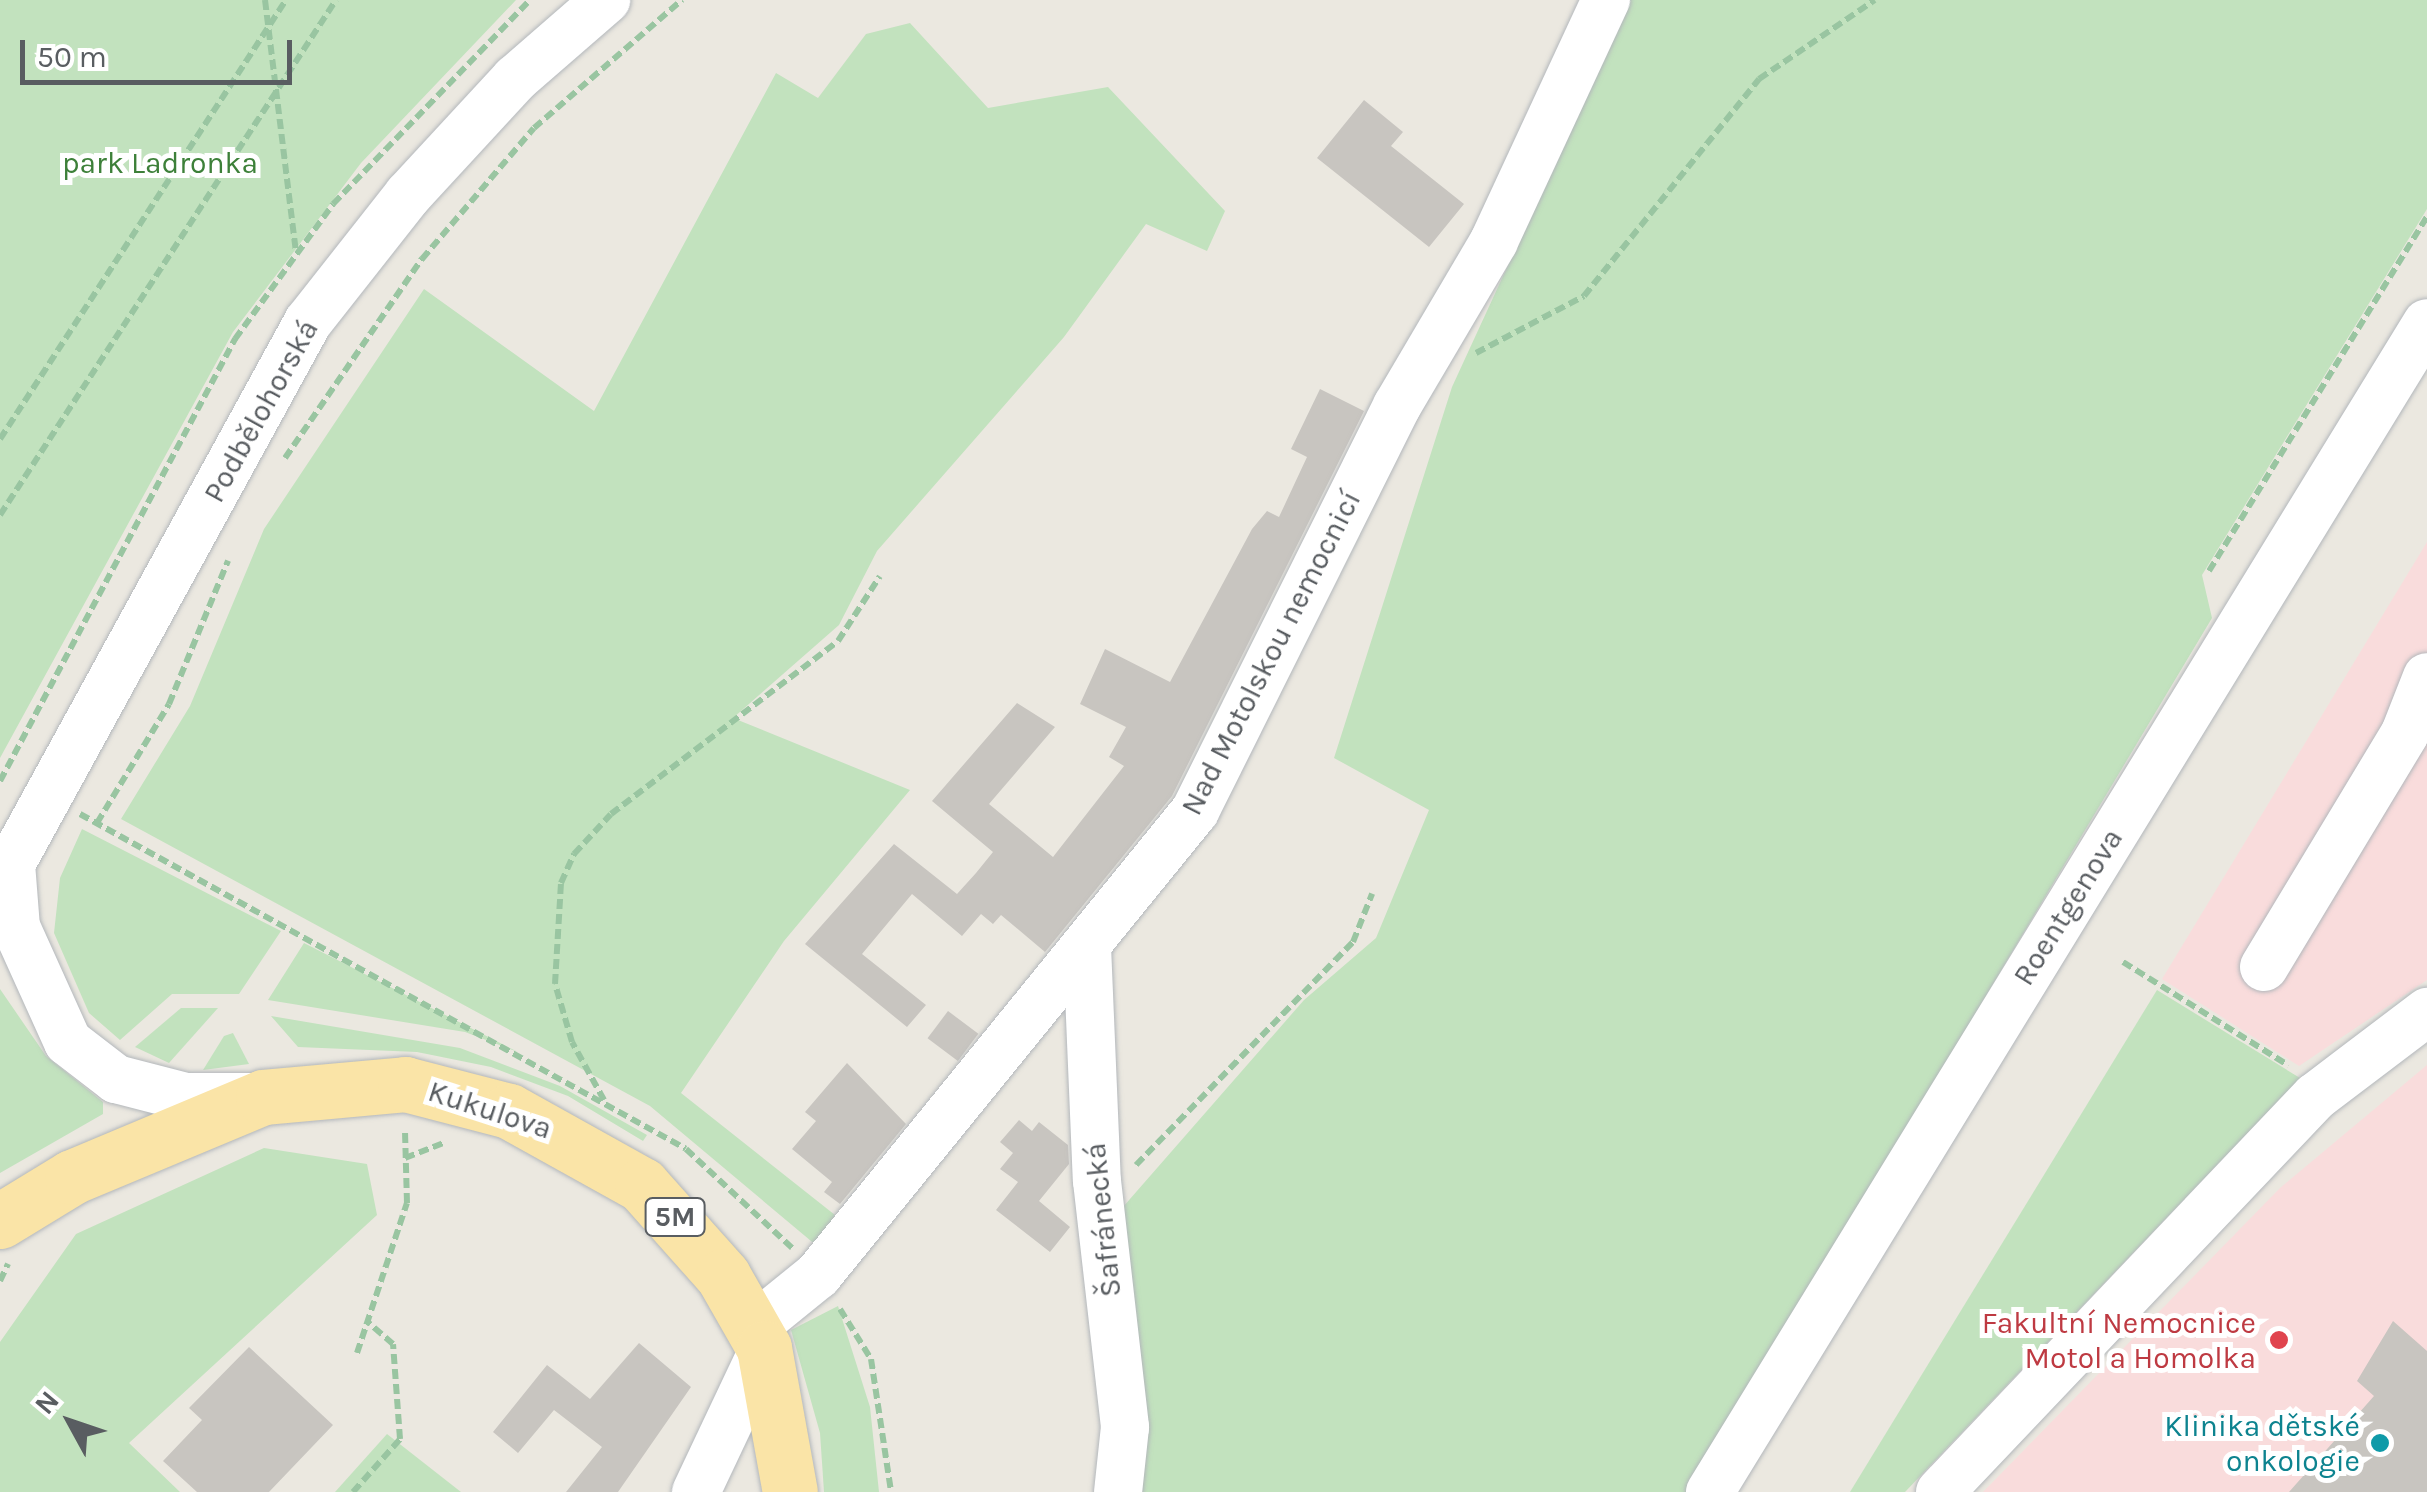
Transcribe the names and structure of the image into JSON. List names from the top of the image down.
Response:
{
  "streets": {
    "main road": ["Kukulova", "5M"],
    "street": [
      "Podbělohorská",
      "Nad Motolskou nemocnicí",
      "Roentgenova",
      "Šafránecká"
    ]
  },
  "crossings": [
    ["Nad Motolskou nemocnicí", "Kukulova"],
    ["Nad Motolskou nemocnicí", "Šafránecká"]
  ],
  "parks": ["park Ladronka"],
  "places": ["Fakultní Nemocnice Motol a Homolka", "Klinika dětské onkologie"],
  "scale_bar": "50 m",
  "north": "top left"
}
